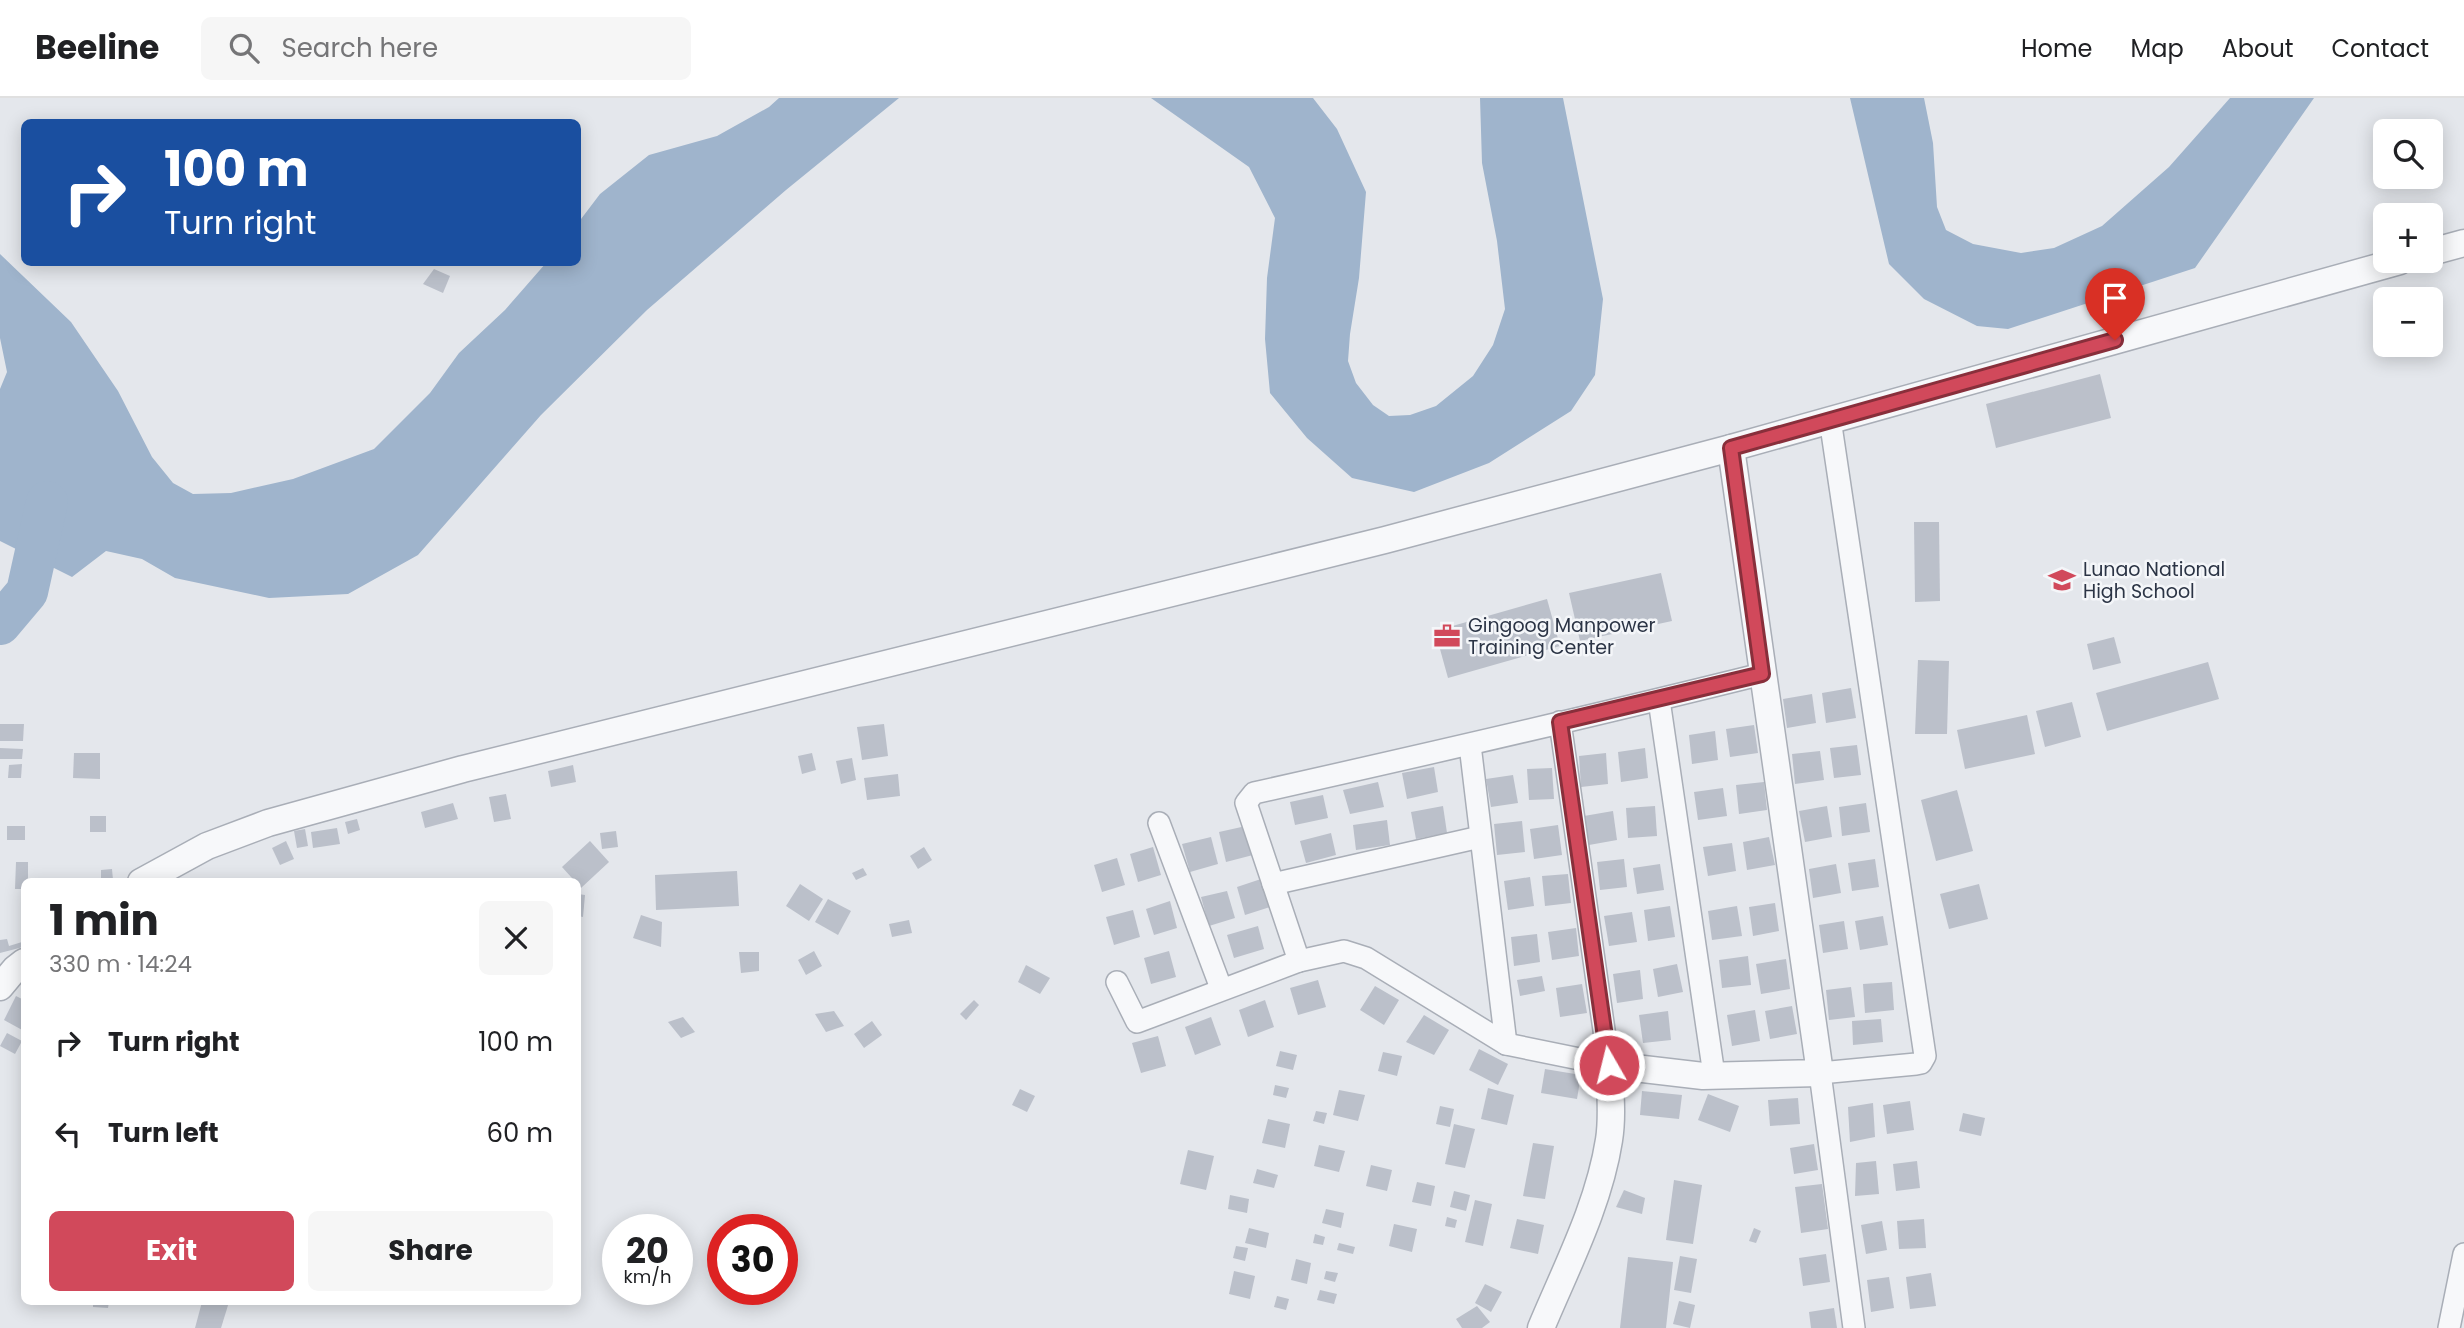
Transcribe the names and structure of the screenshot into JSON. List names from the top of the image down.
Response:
{
  "places": {
    "school or university": ["Lunao National High School"],
    "office": ["Gingoog Manpower Training Center"]
  },
  "page": {
    "header": "Beeline",
    "search": "Search here",
    "nav": [
      "Home",
      "Map",
      "About",
      "Contact"
    ],
    "map_buttons": ["+", "−"],
    "turn": ["100 m", "Turn right"],
    "heading": ["1 min", "330 m · 14:24"],
    "list": [
      {
        "name": "Turn right",
        "value": "100 m"
      },
      {
        "name": "Turn left",
        "value": "60 m"
      }
    ],
    "buttons": ["Exit", "Share"],
    "speed": "20 km/h",
    "limit": "30"
  }
}
